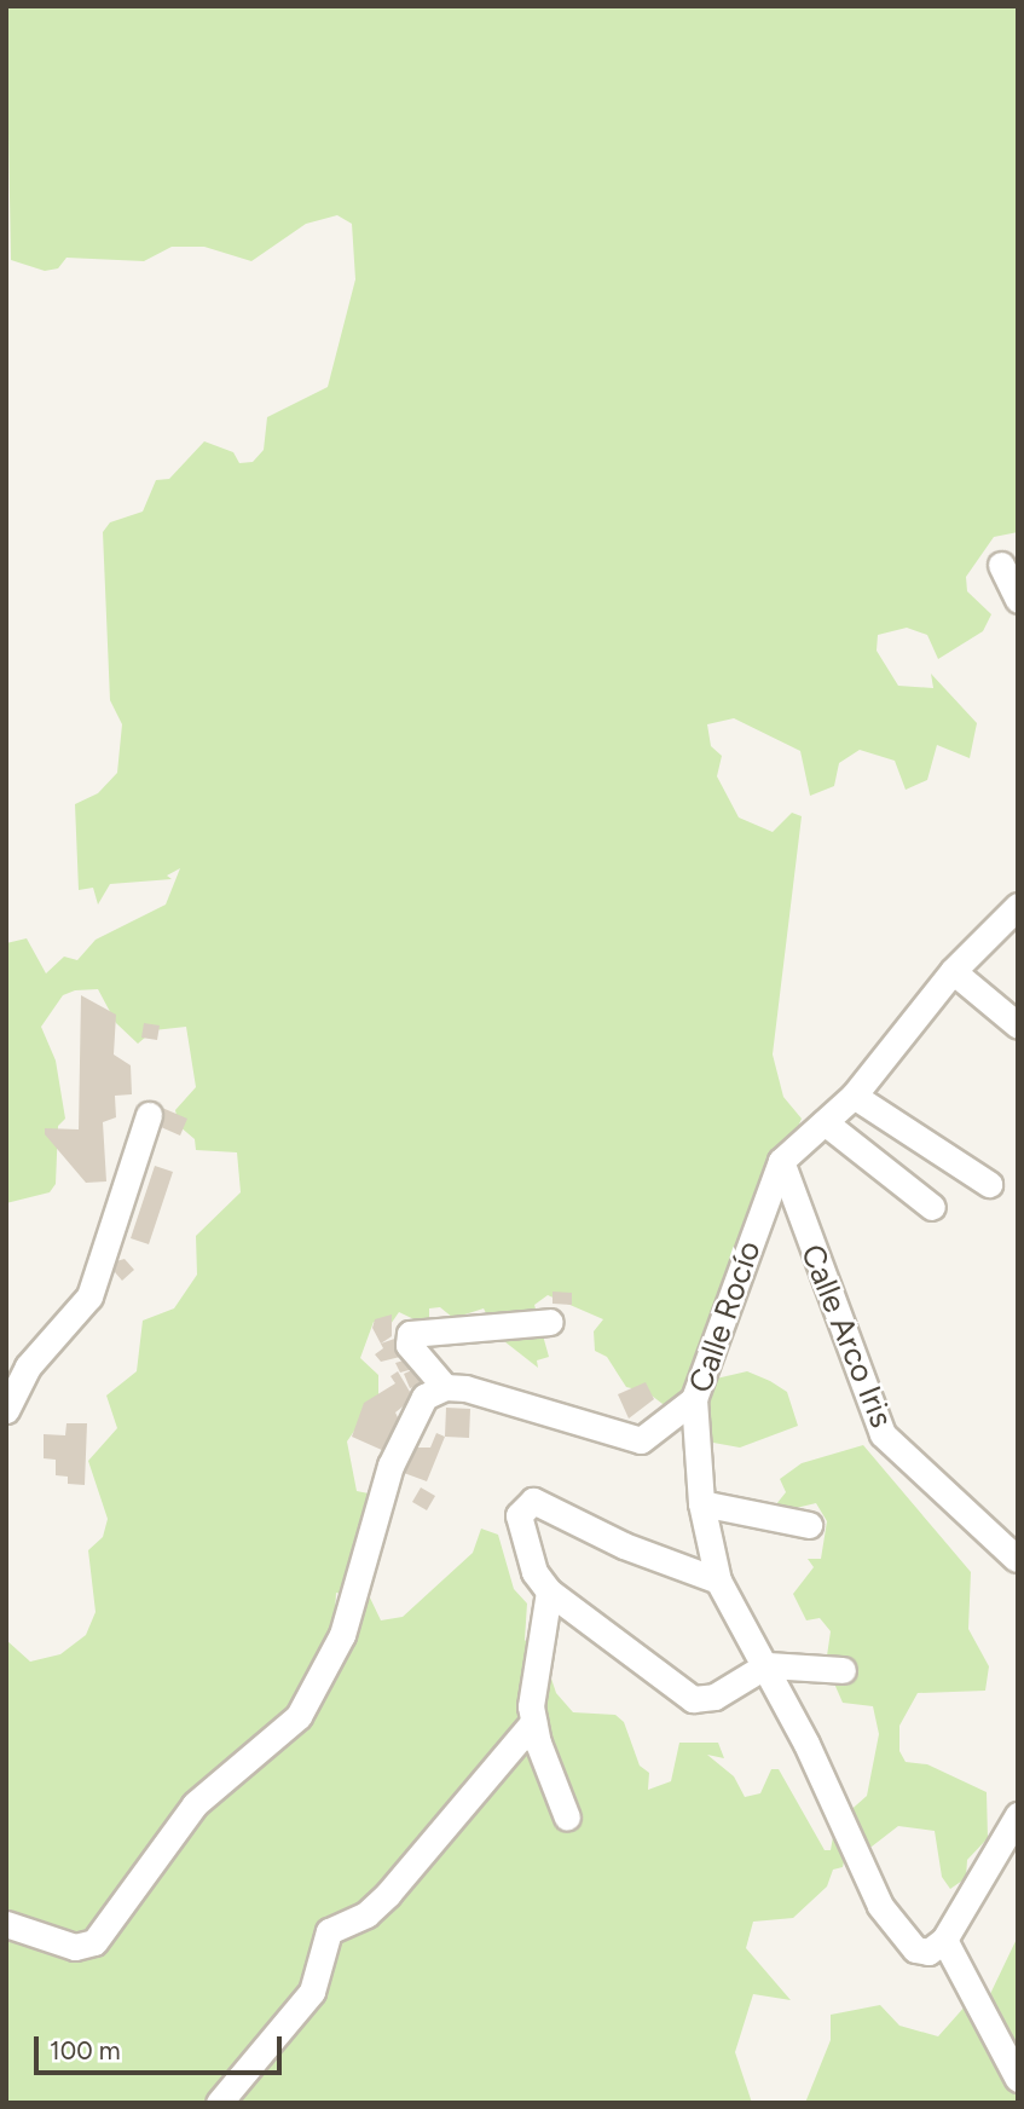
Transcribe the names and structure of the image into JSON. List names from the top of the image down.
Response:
{
  "streets": {
    "street": ["Calle Rocío", "Calle Arco Iris"]
  },
  "crossings": [
    ["Calle Rocío", "Calle Arco Iris"]
  ],
  "scale_bar": "100 m"
}
